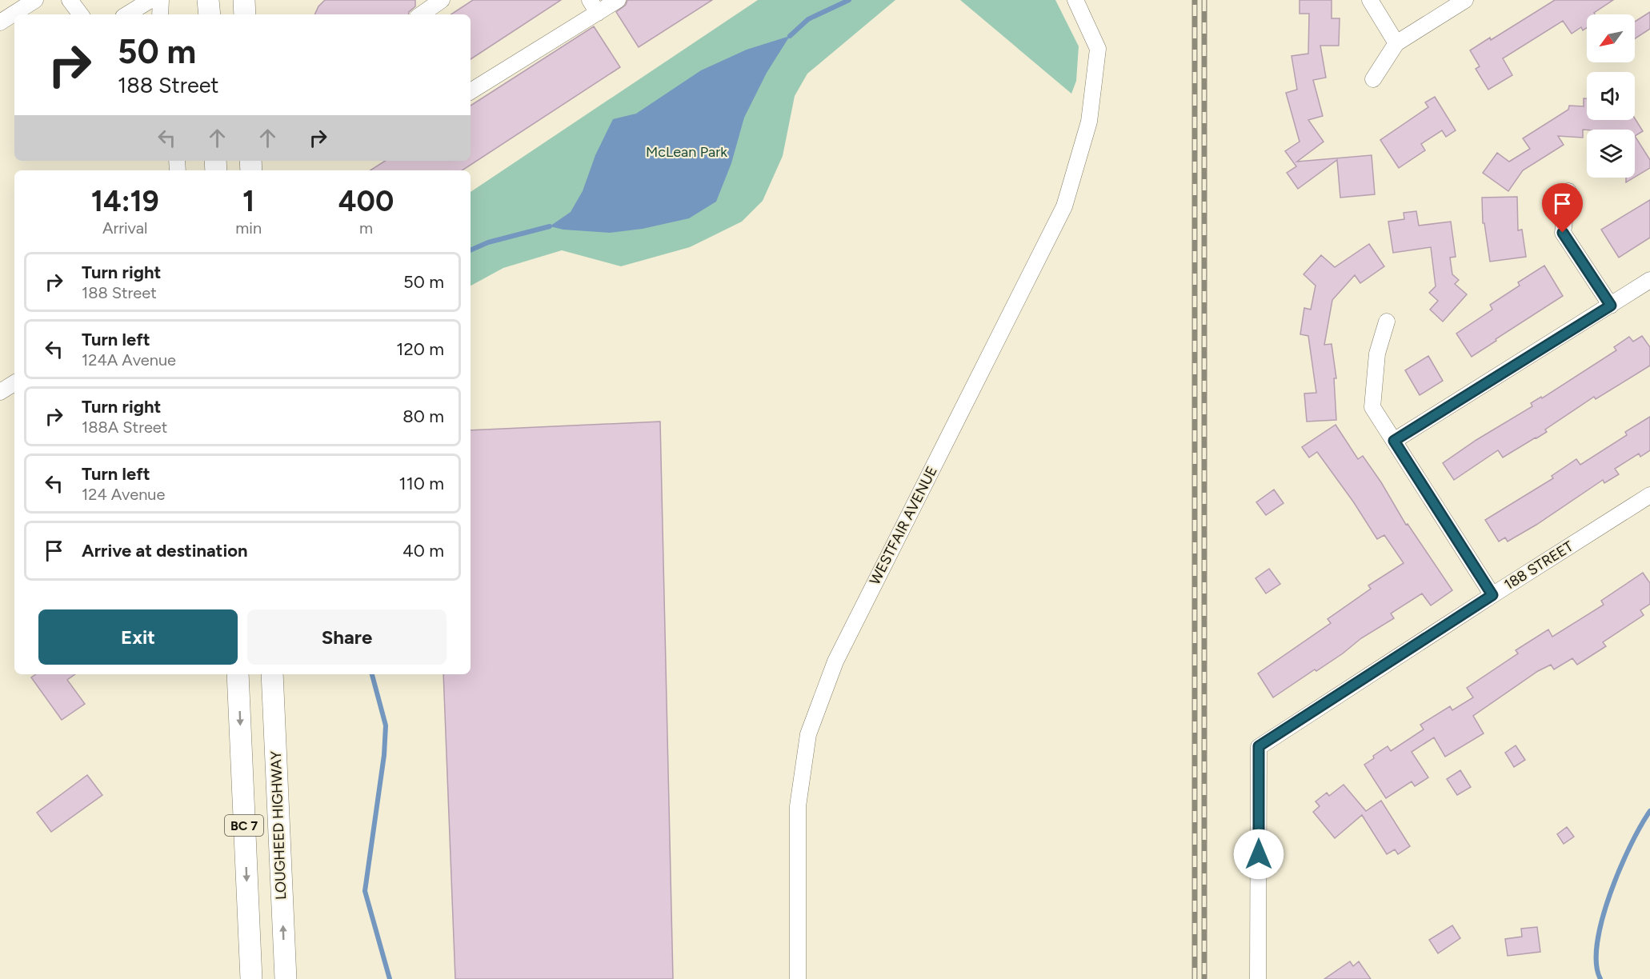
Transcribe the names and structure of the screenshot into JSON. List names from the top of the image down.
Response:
{
  "streets": {
    "highway": ["BC 7", "LOUGHEED HIGHWAY"],
    "street": ["WESTFAIR AVENUE", "188 STREET"]
  },
  "parks": ["McLean Park"],
  "north": "bottom left",
  "page": {
    "turn": ["50 m", "188 Street"],
    "eta": [
      "14:19",
      "Arrival",
      "1",
      "min",
      "400",
      "m"
    ],
    "list": [
      {
        "name": "Turn right",
        "note": "188 Street",
        "value": "50 m"
      },
      {
        "name": "Turn left",
        "note": "124A Avenue",
        "value": "120 m"
      },
      {
        "name": "Turn right",
        "note": "188A Street",
        "value": "80 m"
      },
      {
        "name": "Turn left",
        "note": "124 Avenue",
        "value": "110 m"
      },
      {
        "name": "Arrive at destination",
        "value": "40 m"
      }
    ],
    "buttons": ["Exit", "Share"]
  }
}
